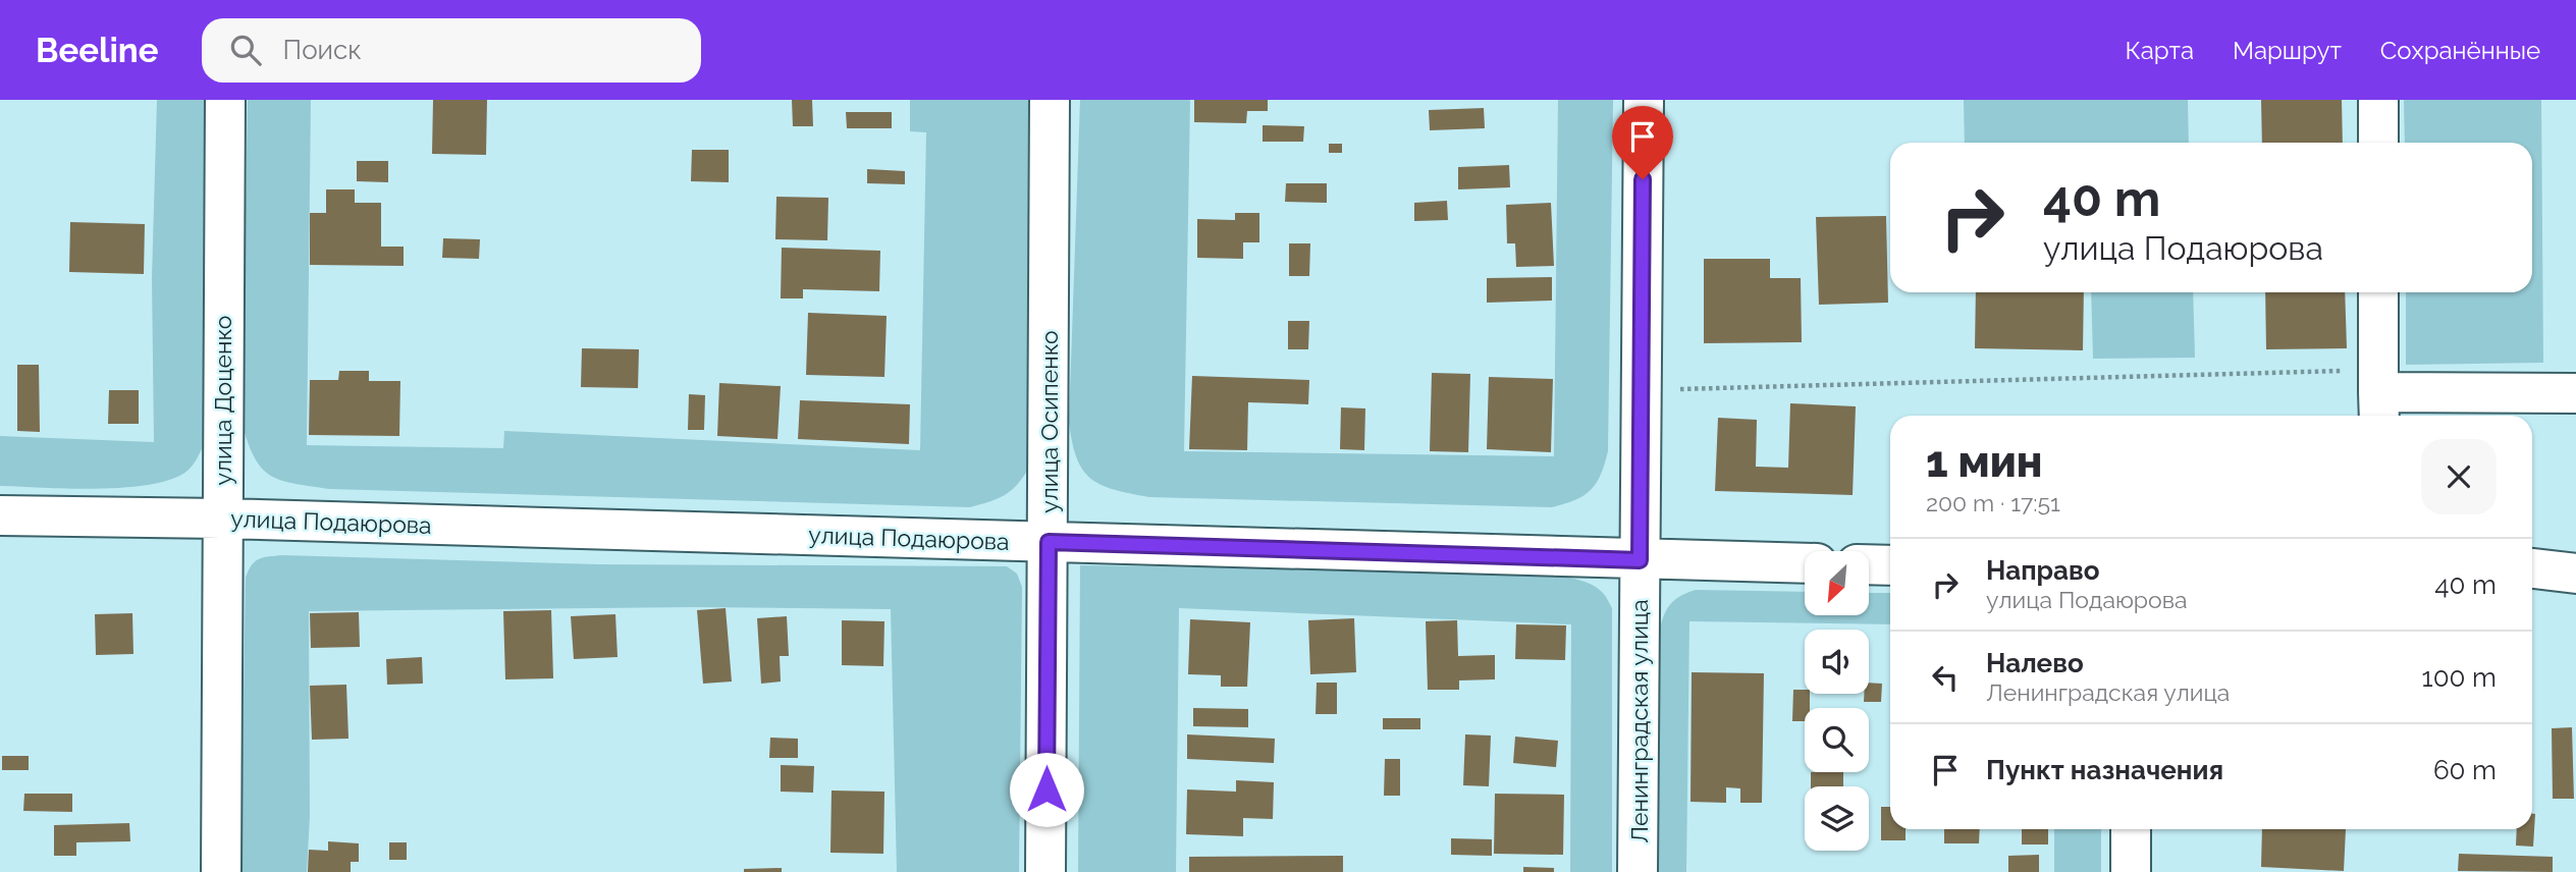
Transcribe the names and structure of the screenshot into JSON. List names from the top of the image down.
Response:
{
  "streets": {
    "street": [
      "улица Доценко",
      "улица Осипенко",
      "улица Подаюрова",
      "Ленинградская улица"
    ]
  },
  "crossings": [
    ["улица Доценко", "улица Подаюрова"],
    ["улица Осипенко", "улица Подаюрова"],
    ["улица Подаюрова", "Ленинградская улица"]
  ],
  "north": "bottom left",
  "page": {
    "header": "Beeline",
    "search": "Поиск",
    "nav": ["Карта", "Маршрут", "Сохранённые"],
    "turn": ["40 m", "улица Подаюрова"],
    "heading": ["1 мин", "200 m · 17:51"],
    "list": [
      {
        "name": "Направо",
        "note": "улица Подаюрова",
        "value": "40 m"
      },
      {
        "name": "Налево",
        "note": "Ленинградская улица",
        "value": "100 m"
      },
      {
        "name": "Пункт назначения",
        "value": "60 m"
      }
    ]
  }
}
